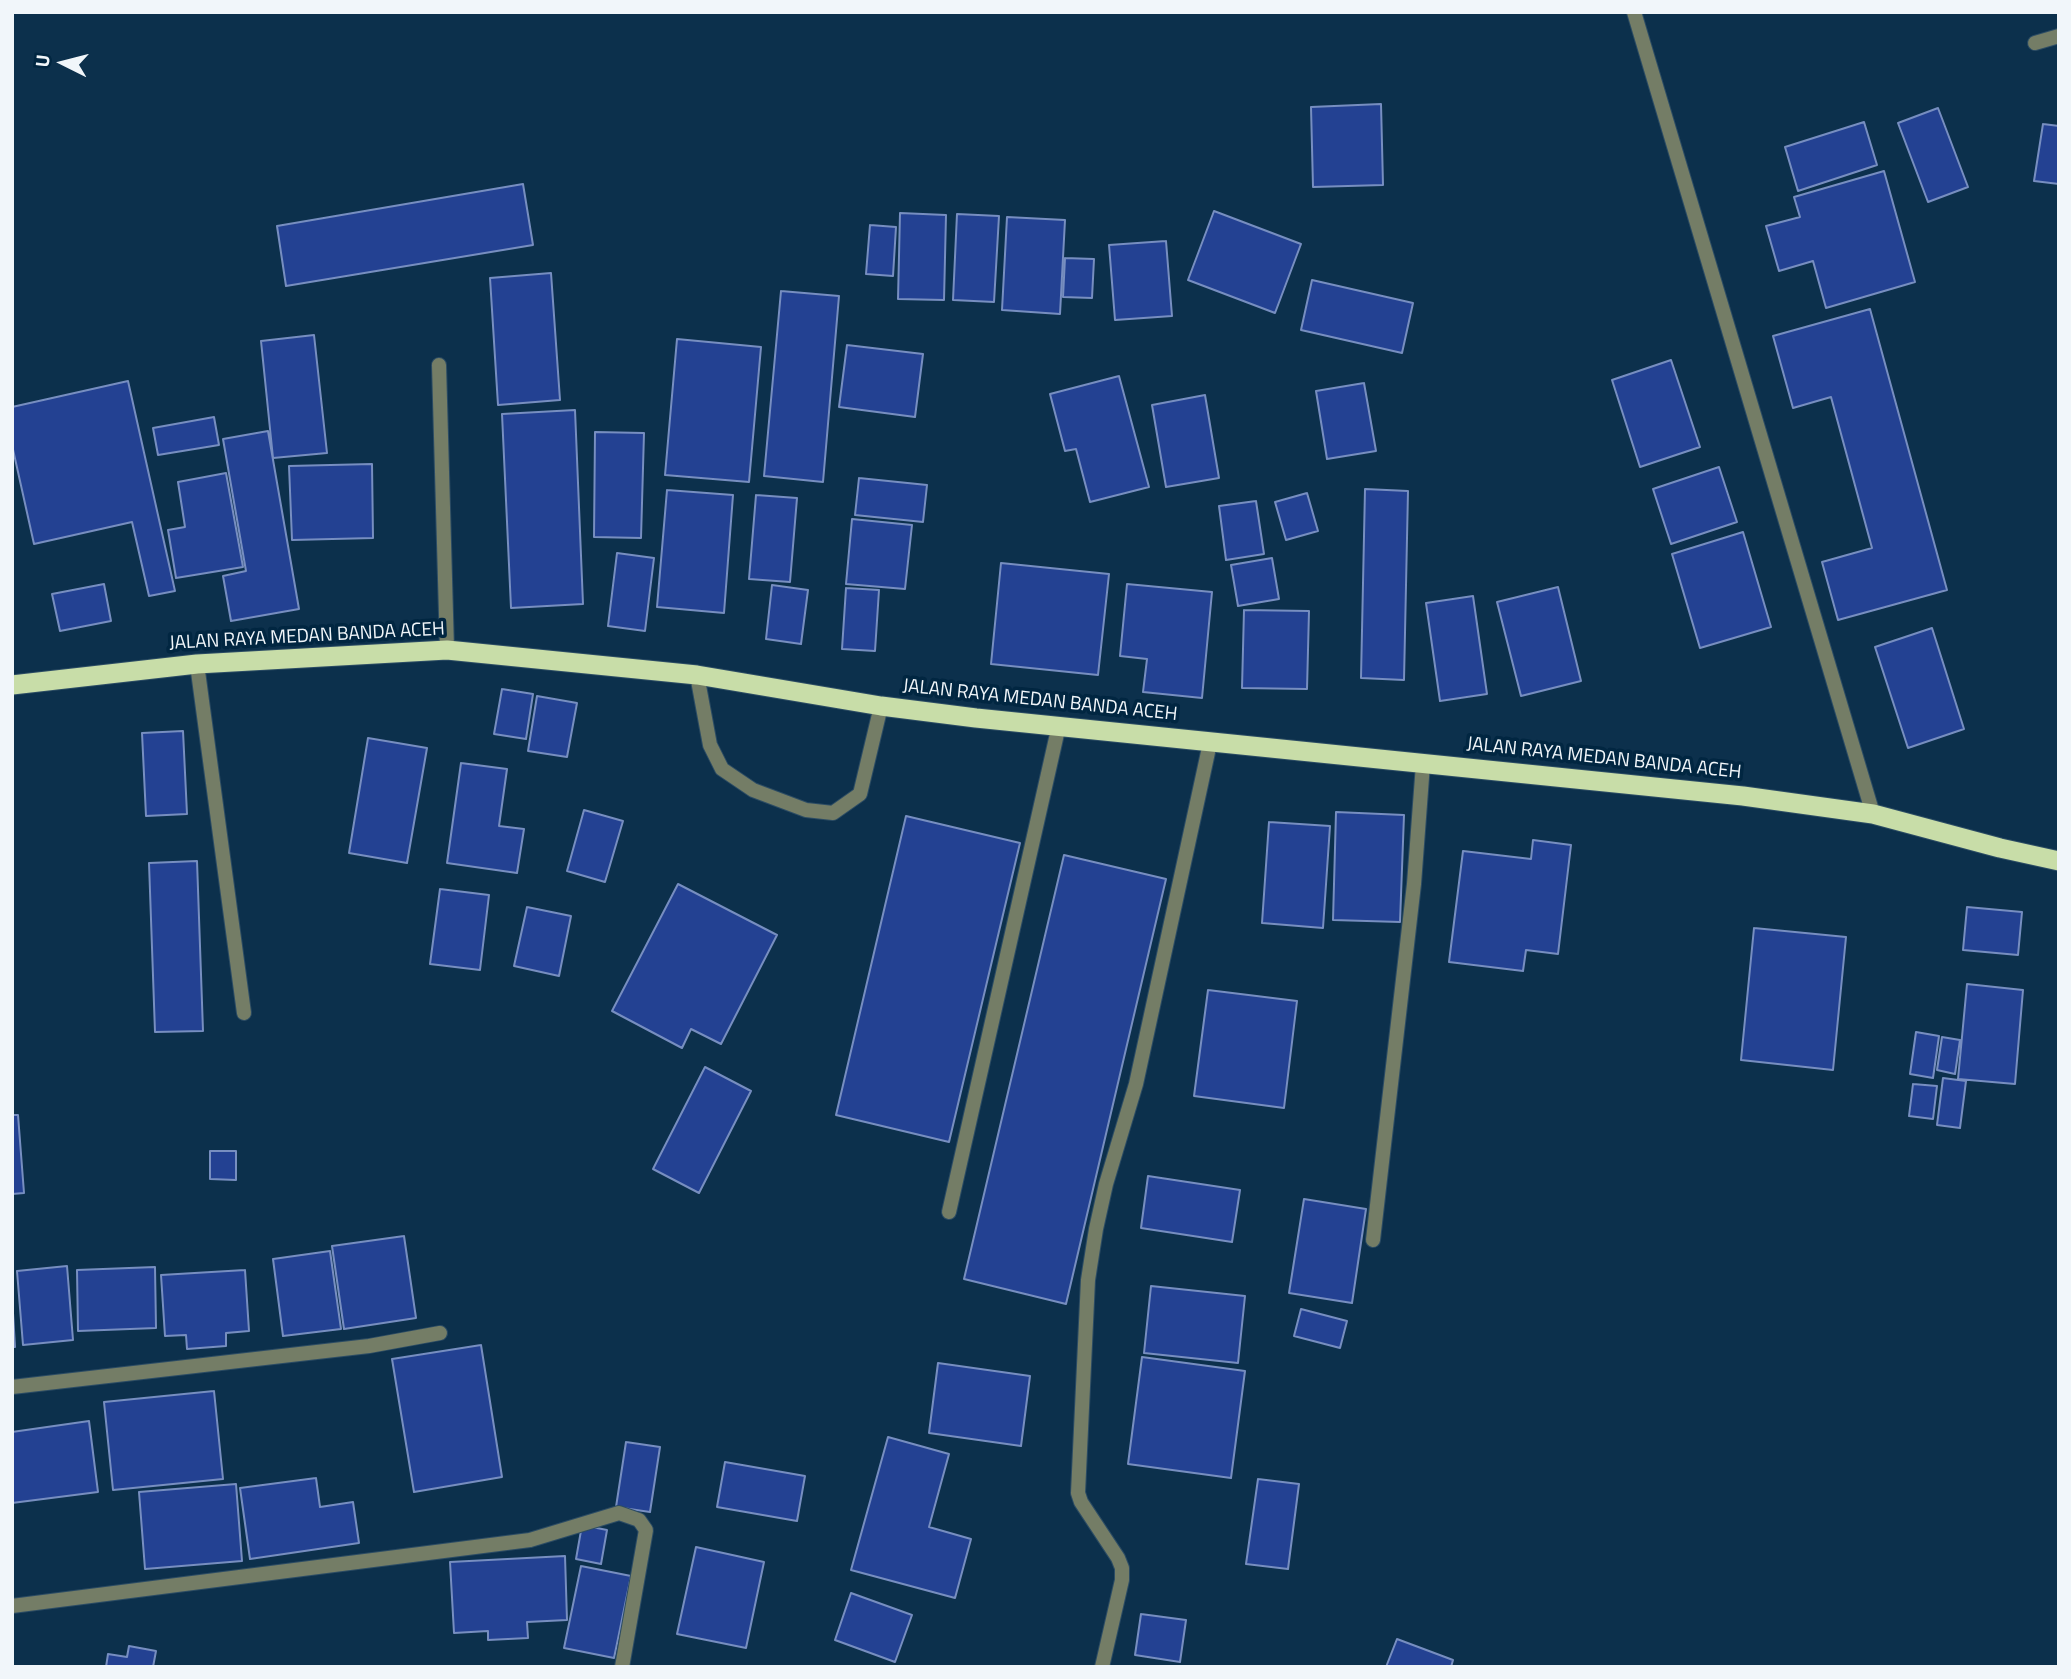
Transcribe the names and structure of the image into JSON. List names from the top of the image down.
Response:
{
  "streets": {
    "highway": ["JALAN RAYA MEDAN BANDA ACEH"]
  },
  "north": "left"
}
